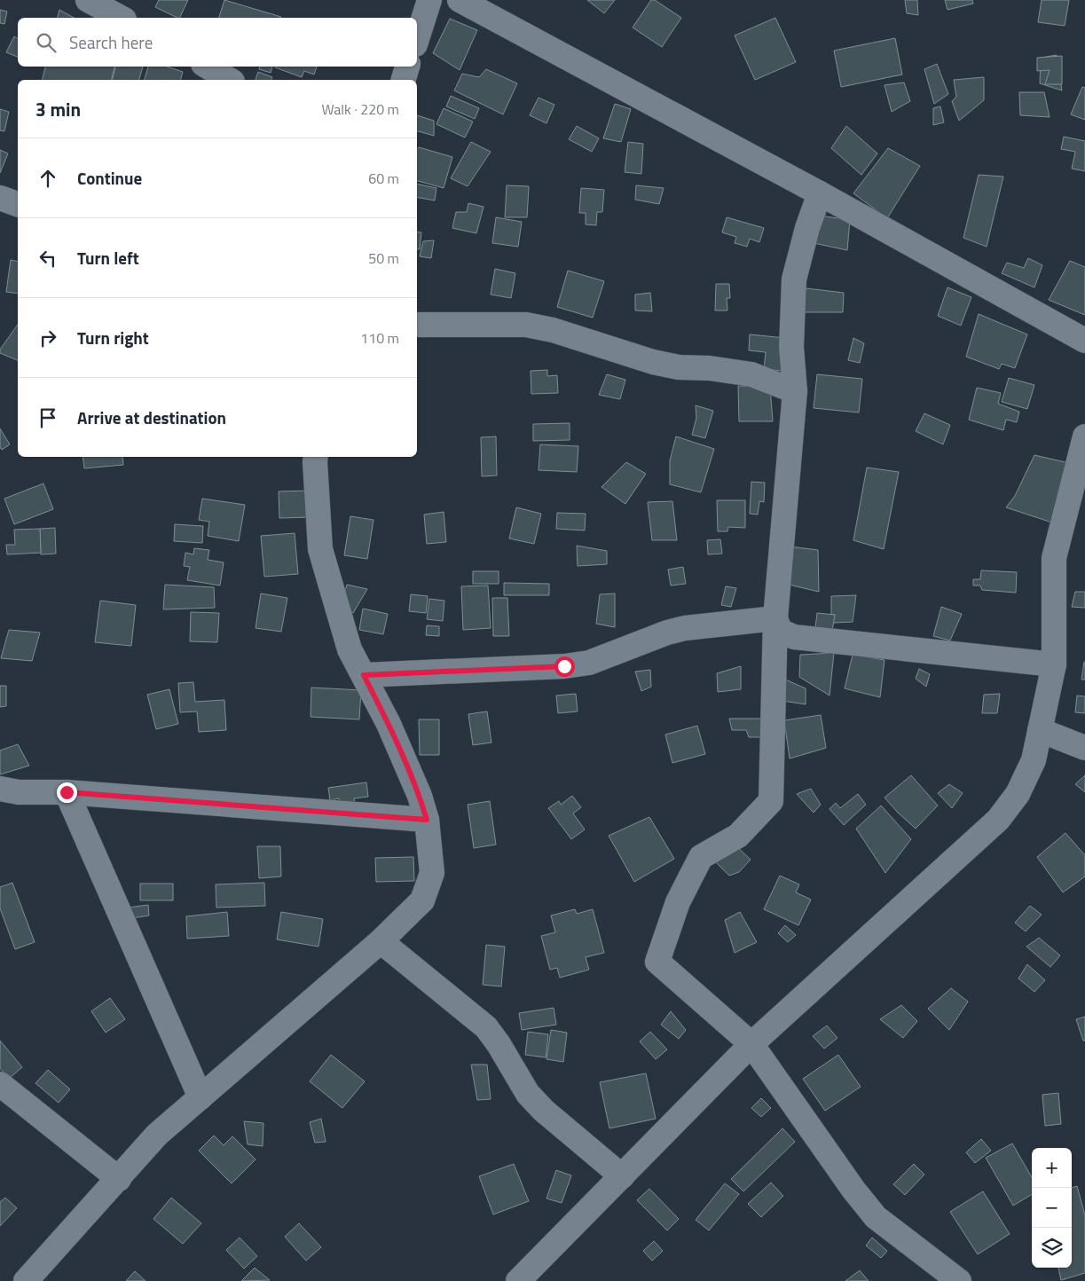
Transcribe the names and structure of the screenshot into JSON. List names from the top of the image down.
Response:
{
  "page": {
    "search": "Search here",
    "heading": ["3 min", "Walk · 220 m"],
    "list": [
      ["Continue", "60 m"],
      ["Turn left", "50 m"],
      ["Turn right", "110 m"],
      "Arrive at destination"
    ],
    "map_buttons": ["+", "−"]
  }
}
